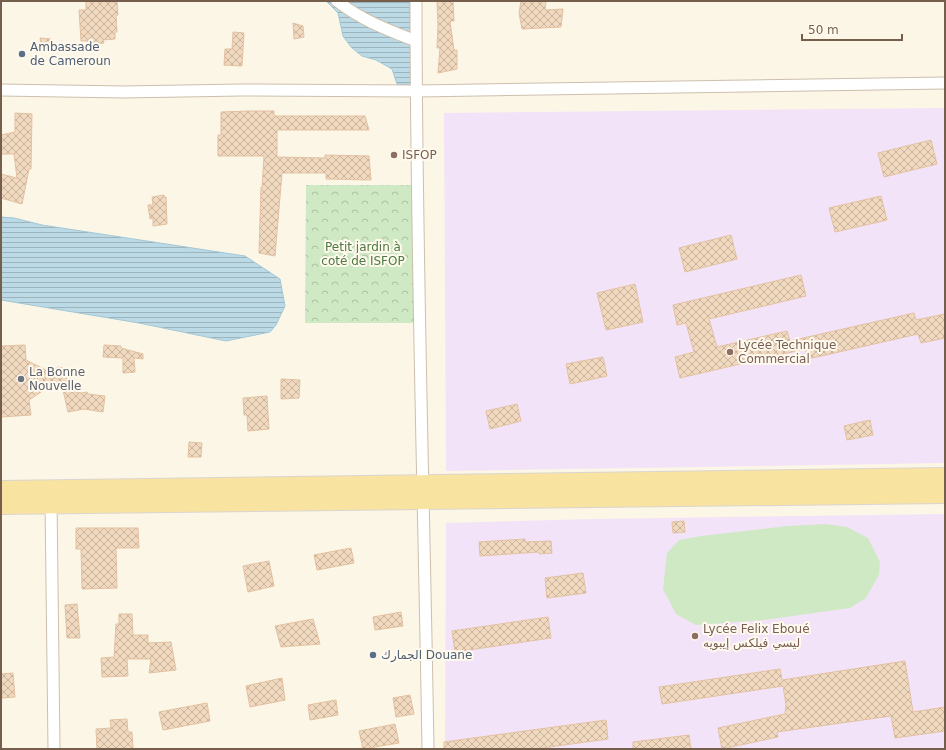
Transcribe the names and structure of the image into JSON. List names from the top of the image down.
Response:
{
  "parks": ["Petit jardin à coté de ISFOP"],
  "places": [
    "Ambassade de Cameroun",
    "ISFOP",
    "Lycée Technique Commercial",
    "La Bonne Nouvelle",
    "Lycée Felix Eboué ليسي فيلكس إيبويه",
    "الجمارك Douane"
  ],
  "scale_bar": "50 m"
}
